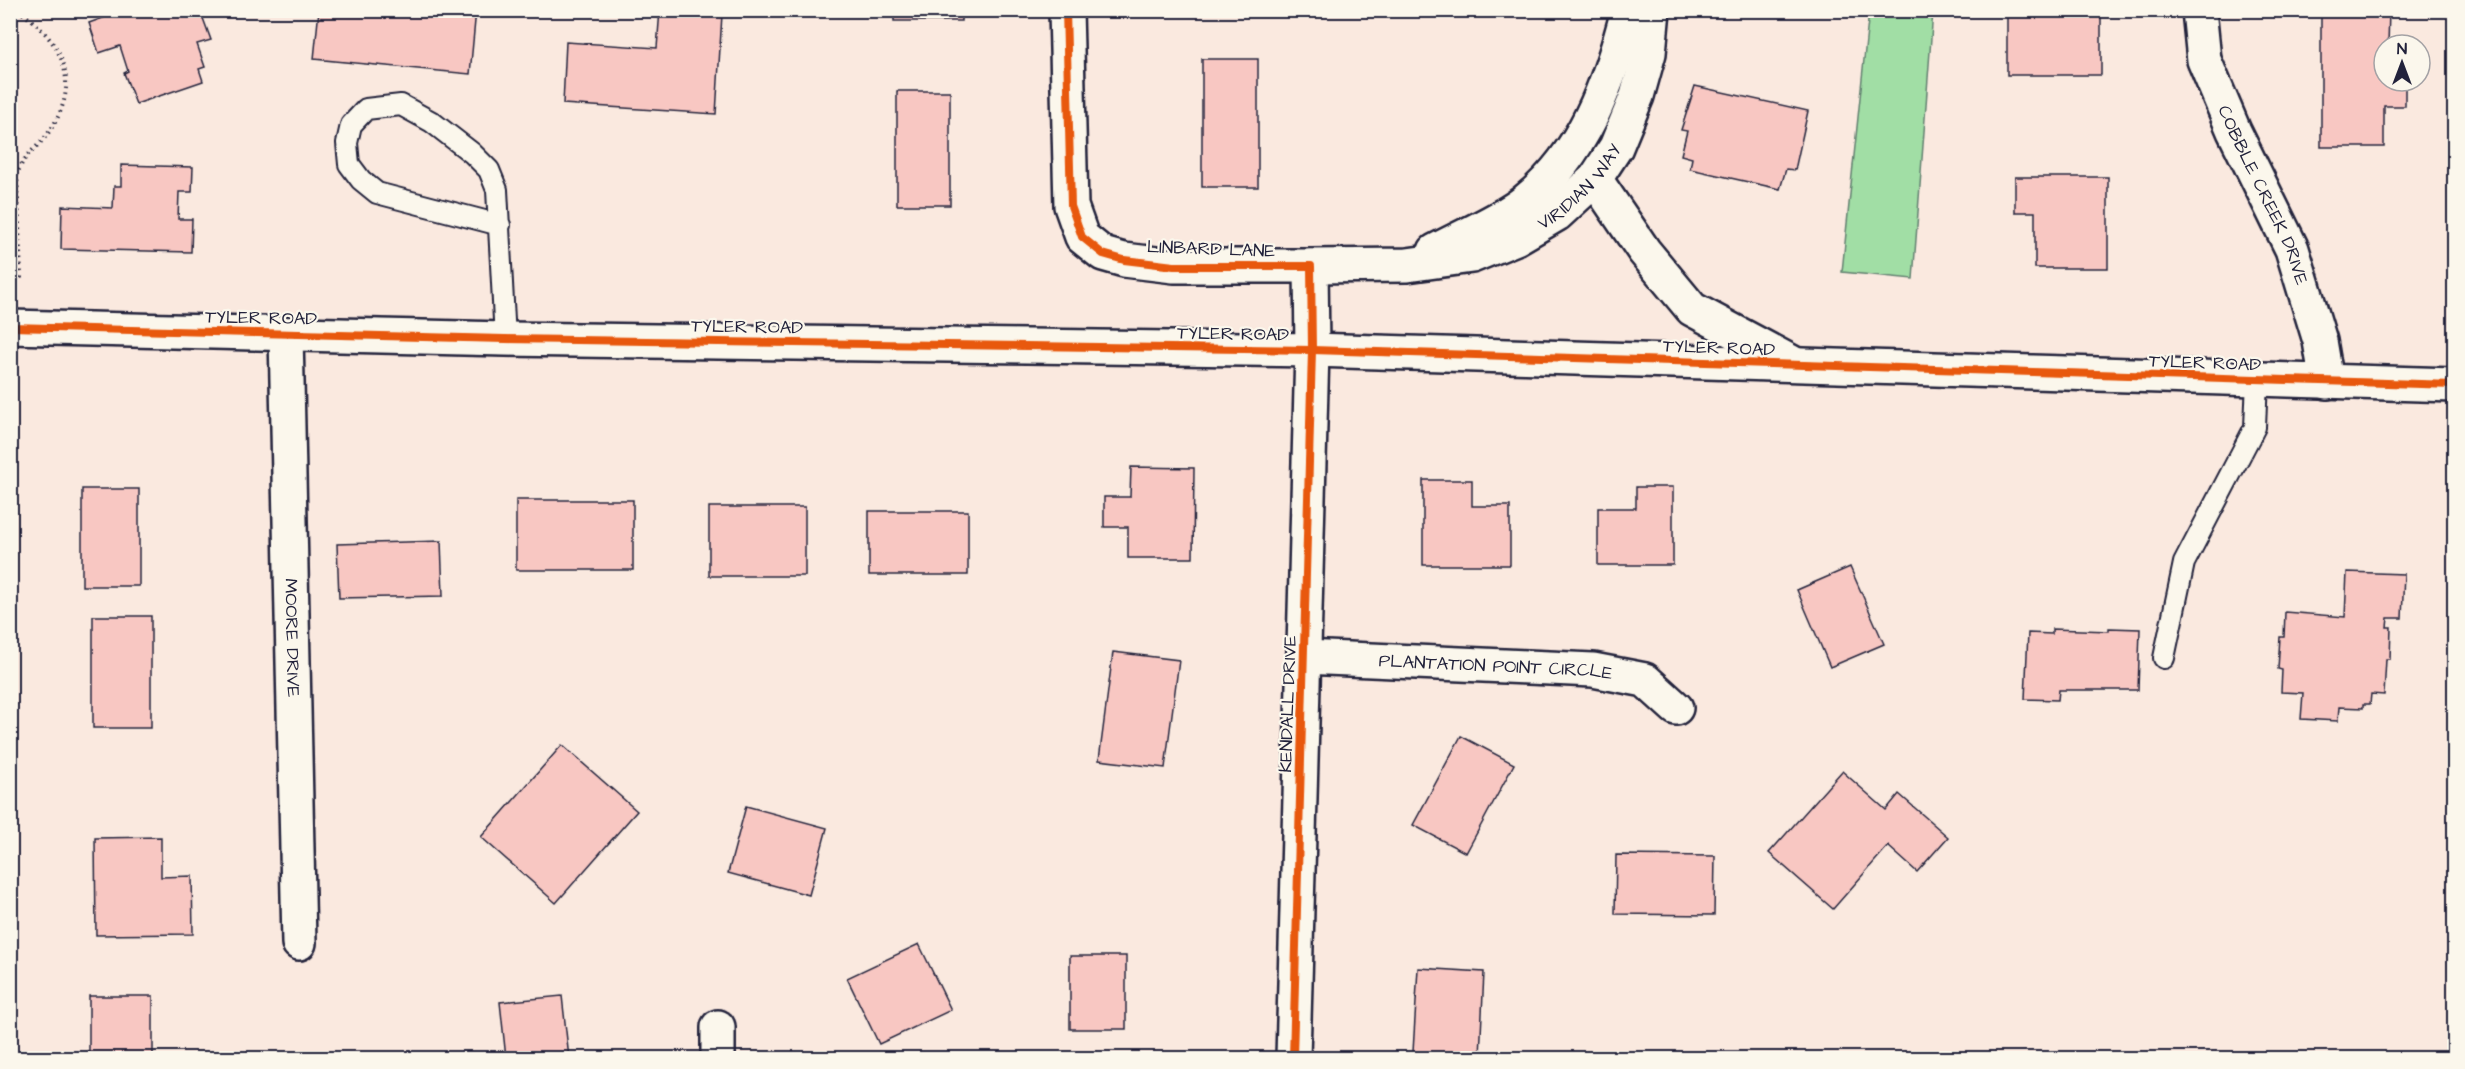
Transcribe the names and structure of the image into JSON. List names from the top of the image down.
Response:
{
  "streets": {
    "street": [
      "VIRIDIAN WAY",
      "COBBLE CREEK DRIVE",
      "LINBARD LANE",
      "TYLER ROAD",
      "MOORE DRIVE",
      "PLANTATION POINT CIRCLE",
      "KENDALL DRIVE"
    ]
  },
  "crossings": [
    ["VIRIDIAN WAY", "LINBARD LANE"],
    ["COBBLE CREEK DRIVE", "TYLER ROAD"],
    ["TYLER ROAD", "MOORE DRIVE"],
    ["TYLER ROAD", "KENDALL DRIVE"],
    ["PLANTATION POINT CIRCLE", "KENDALL DRIVE"]
  ],
  "north": "top"
}
